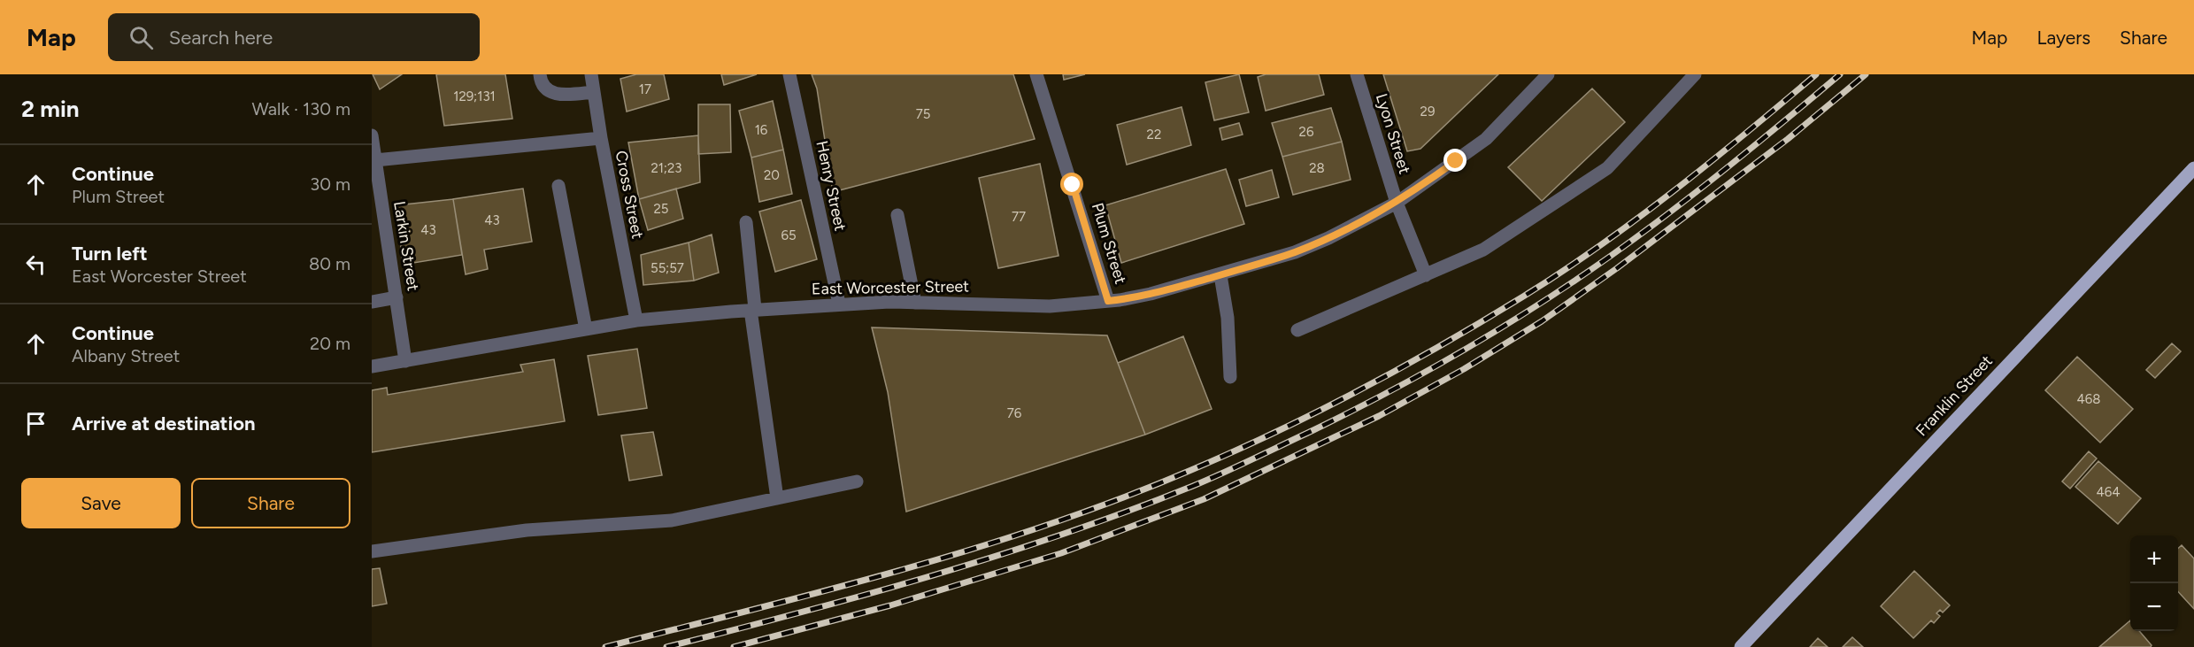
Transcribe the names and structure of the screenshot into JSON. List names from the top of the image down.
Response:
{
  "streets": {
    "main road": ["Franklin Street"],
    "street": [
      "Lyon Street",
      "Henry Street",
      "Cross Street",
      "Plum Street",
      "Larkin Street",
      "East Worcester Street"
    ]
  },
  "crossings": [
    ["Lyon Street", "East Worcester Street"],
    ["Henry Street", "East Worcester Street"],
    ["Cross Street", "East Worcester Street"],
    ["Plum Street", "East Worcester Street"],
    ["Larkin Street", "East Worcester Street"]
  ],
  "house_numbers": [
    "17",
    "129;131",
    "29",
    "75",
    "16",
    "26",
    "22",
    "21;23",
    "28",
    "20",
    "25",
    "77",
    "43",
    "43",
    "65",
    "55;57",
    "468",
    "76",
    "464"
  ],
  "page": {
    "header": "Map",
    "search": "Search here",
    "nav": ["Map", "Layers", "Share"],
    "heading": ["2 min", "Walk · 130 m"],
    "list": [
      ["Continue", "Plum Street", "30 m"],
      ["Turn left", "East Worcester Street", "80 m"],
      ["Continue", "Albany Street", "20 m"],
      "Arrive at destination"
    ],
    "buttons": ["Save", "Share"],
    "map_buttons": ["+", "−"]
  }
}
